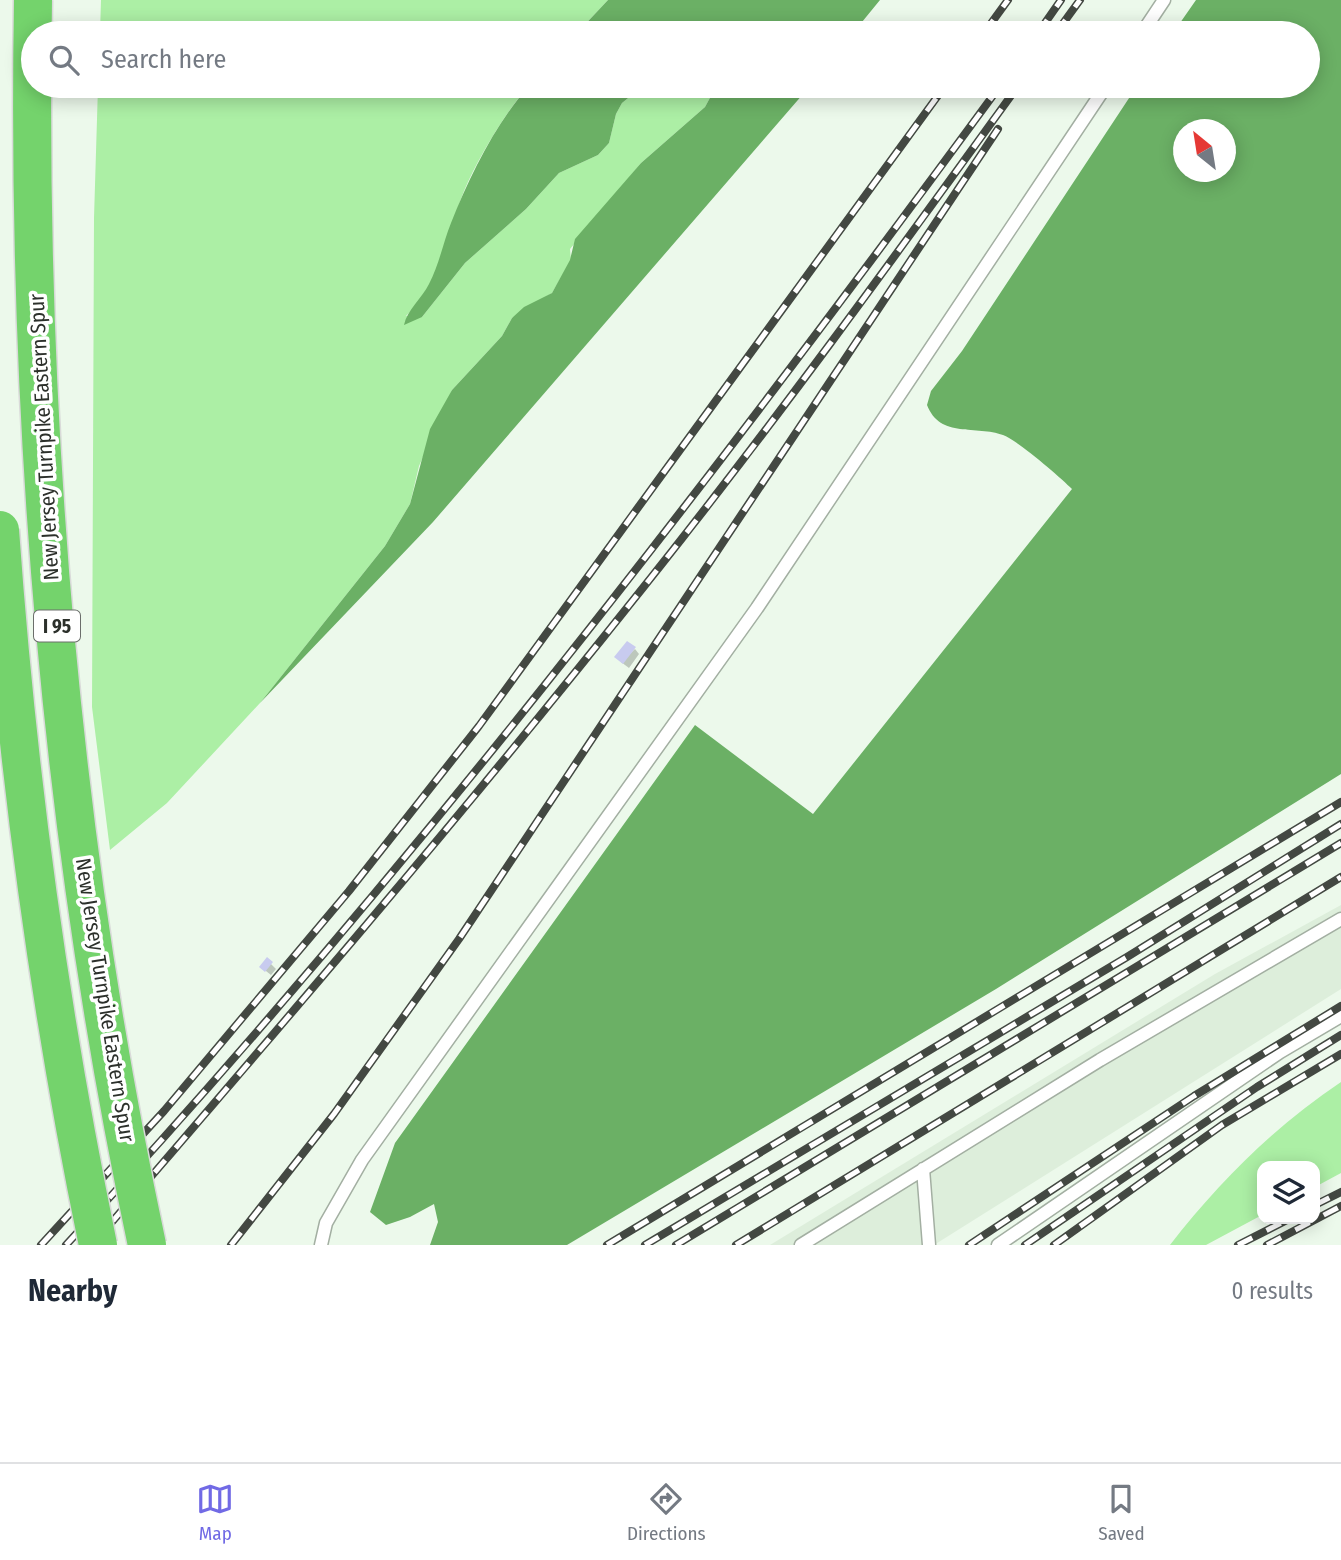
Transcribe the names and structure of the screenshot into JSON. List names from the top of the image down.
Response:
{
  "streets": {
    "highway": ["New Jersey Turnpike Eastern Spur", "I 95"]
  },
  "north": "top left",
  "page": {
    "search": "Search here",
    "heading": ["Nearby", "0 results"],
    "nav": ["Map", "Directions", "Saved"]
  }
}
